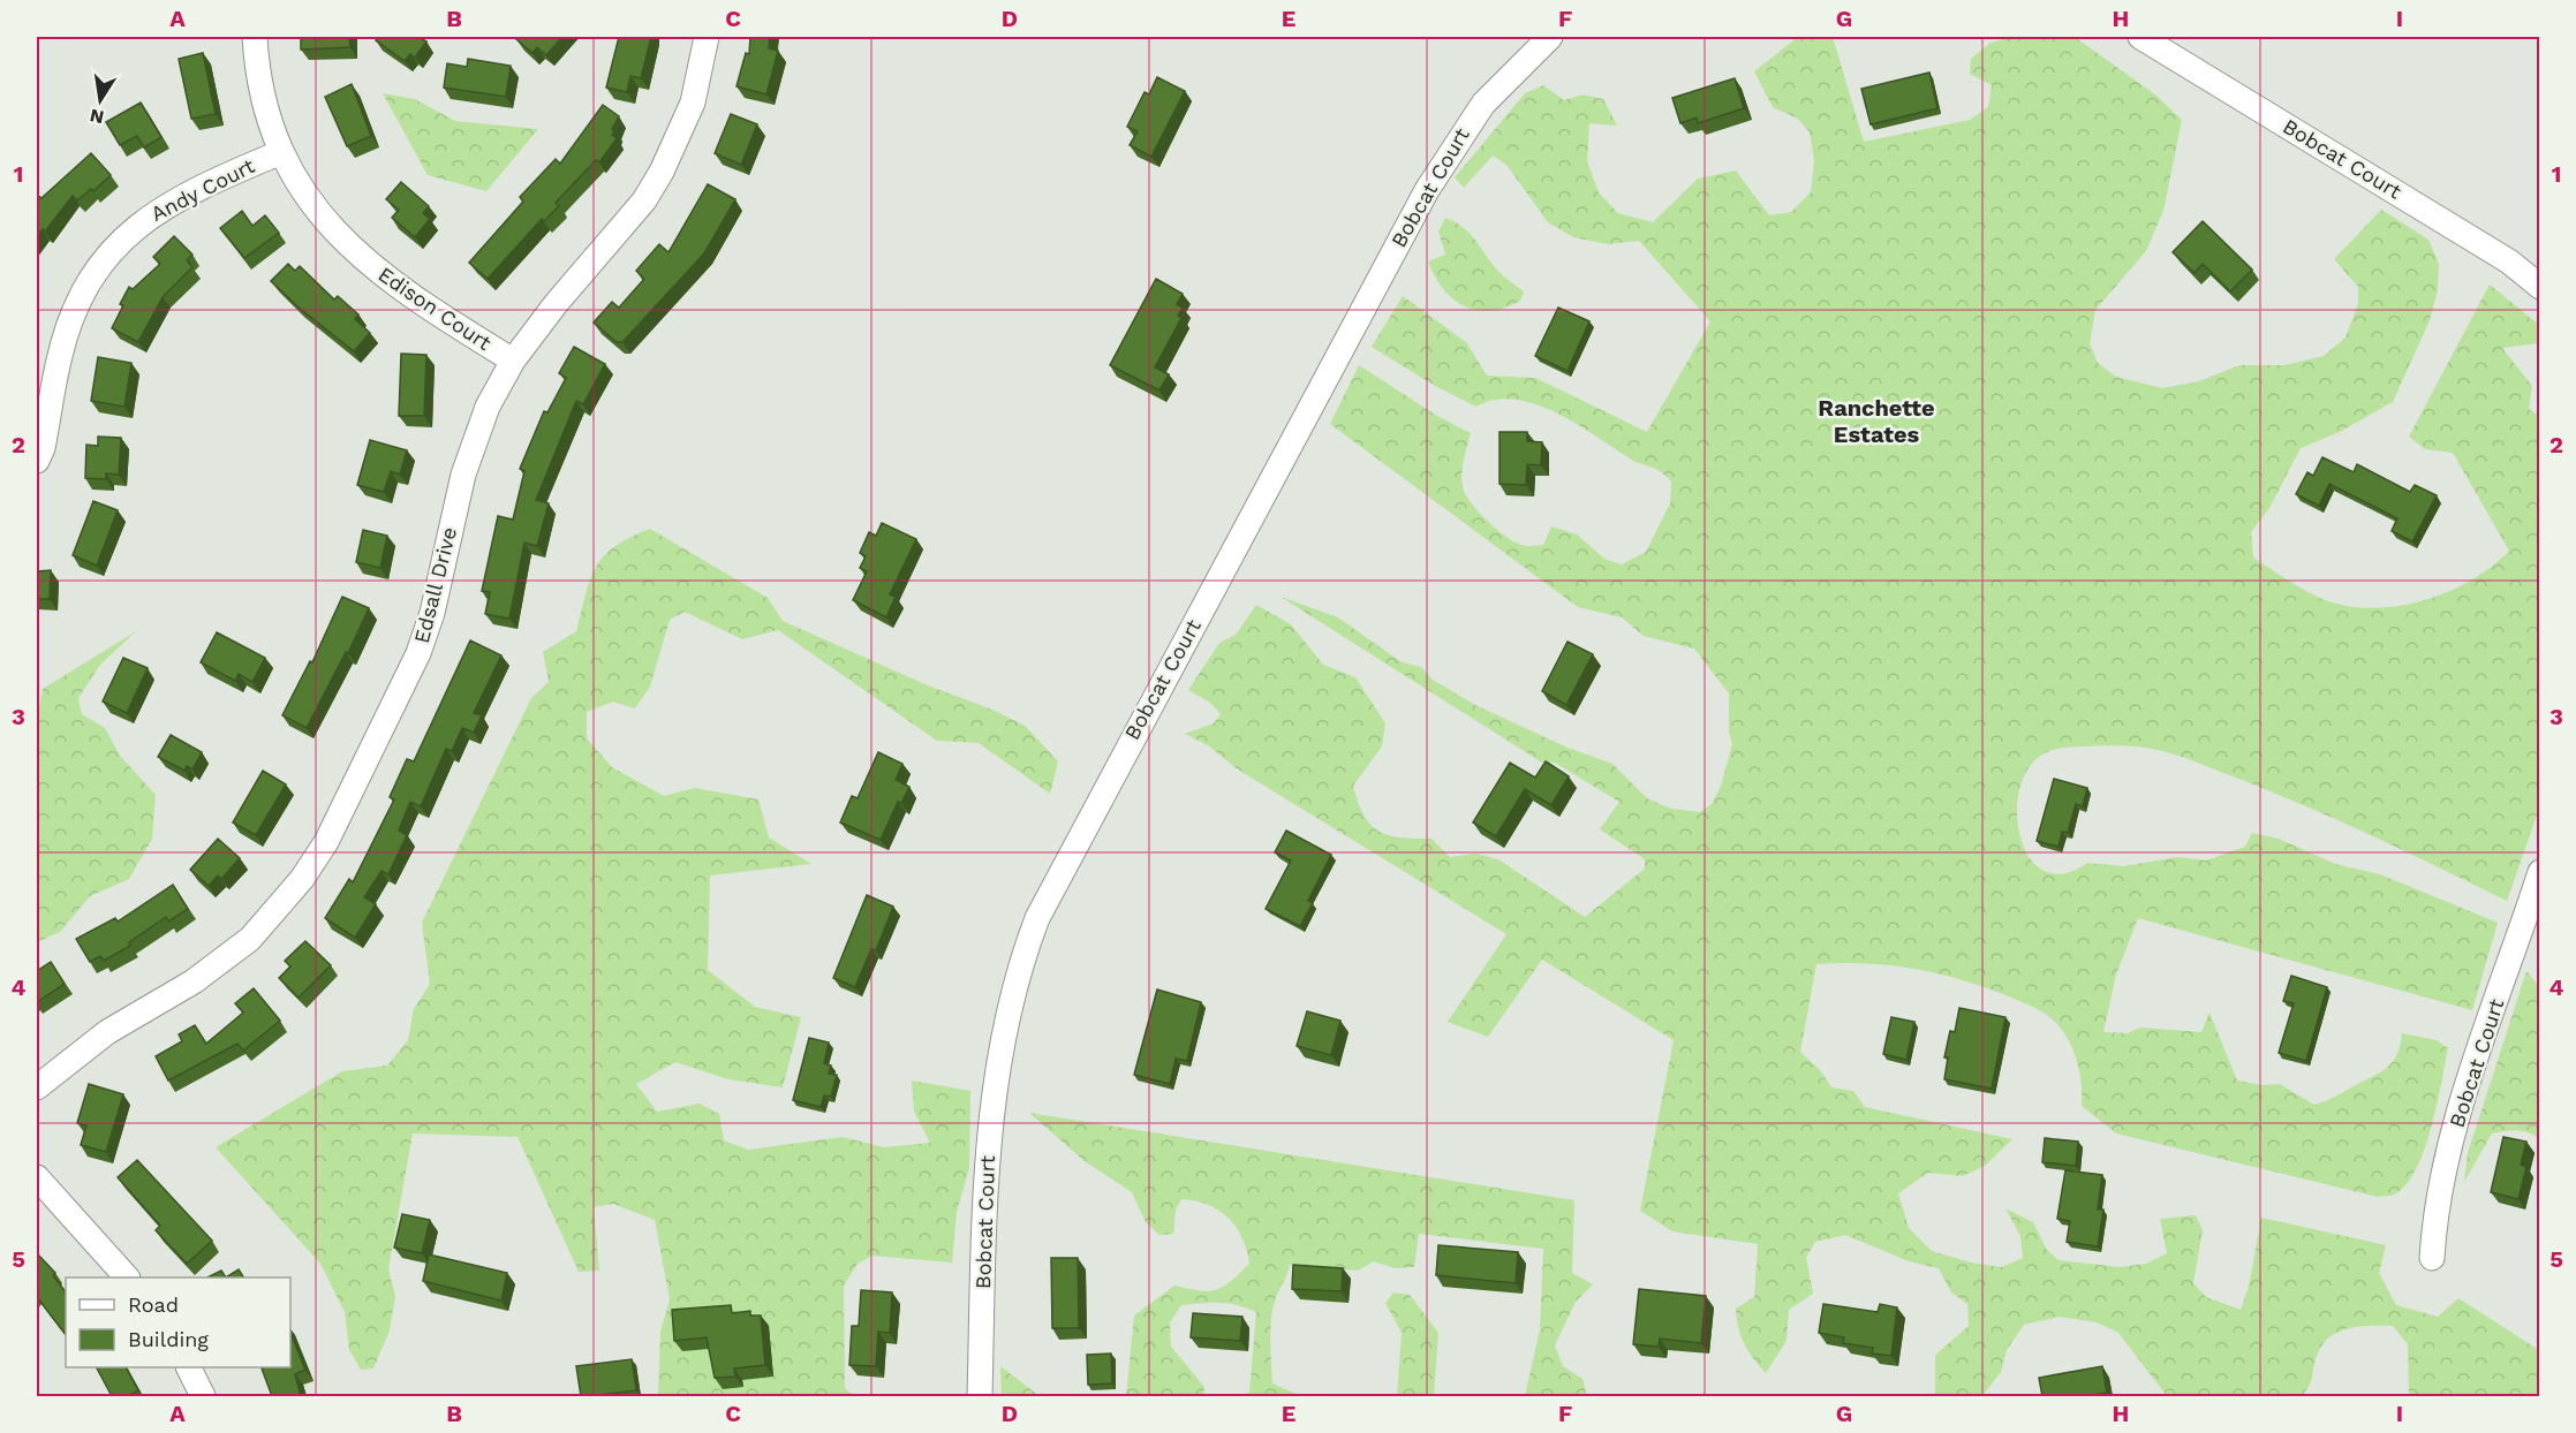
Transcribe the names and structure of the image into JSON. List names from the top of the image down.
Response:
{
  "streets": {
    "street": [
      "Bobcat Court",
      "Andy Court",
      "Edison Court",
      "Edsall Drive"
    ]
  },
  "crossings": [
    ["Andy Court", "Edison Court"],
    ["Edison Court", "Edsall Drive"]
  ],
  "districts": ["Ranchette Estates"],
  "legend": ["Road", "Building"],
  "north": "bottom",
  "grid": {
    "columns": [
      "A",
      "B",
      "C",
      "D",
      "E",
      "F",
      "G",
      "H",
      "I"
    ],
    "rows": [
      "1",
      "2",
      "3",
      "4",
      "5"
    ]
  }
}
